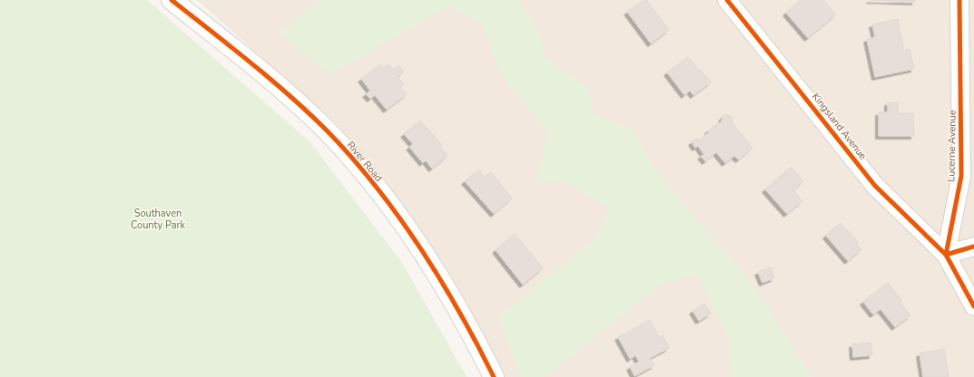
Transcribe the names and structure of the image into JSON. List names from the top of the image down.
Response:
{
  "streets": {
    "street": ["Kingsland Avenue", "Lucerne Avenue", "River Road"]
  },
  "crossings": [
    ["Kingsland Avenue", "Lucerne Avenue"]
  ],
  "parks": ["Southaven County Park"]
}
